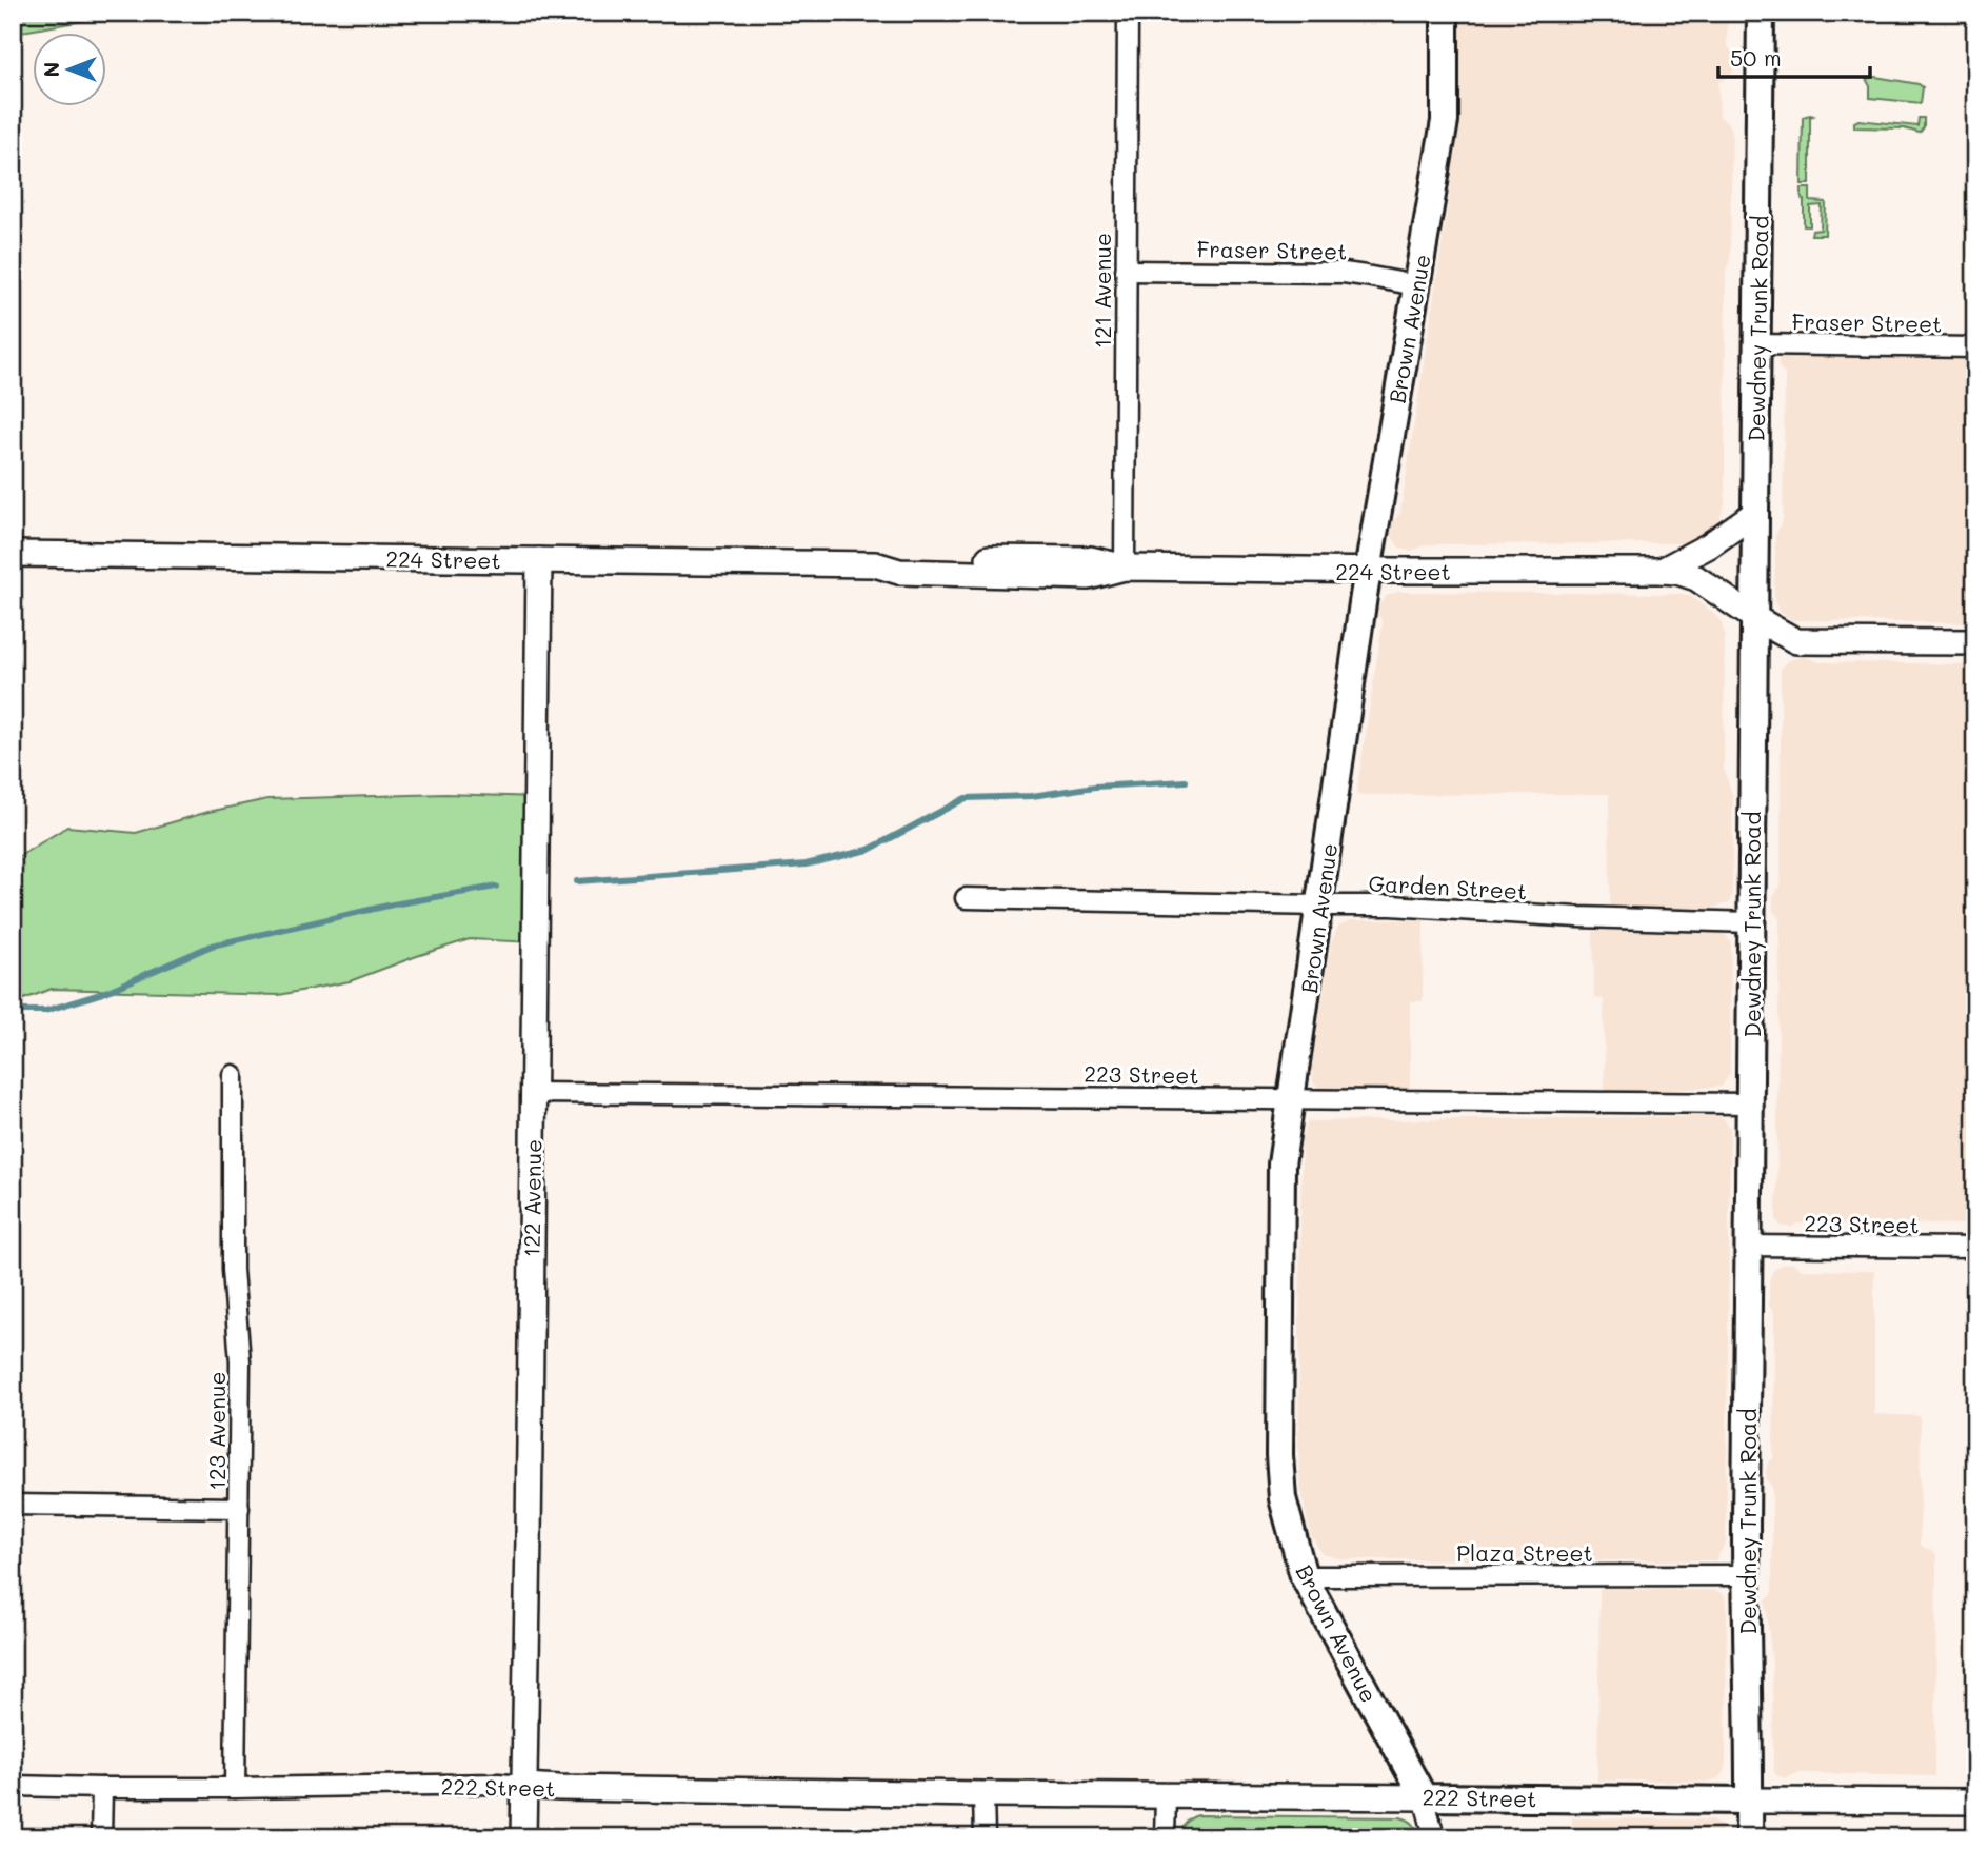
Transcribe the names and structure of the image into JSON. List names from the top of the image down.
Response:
{
  "streets": {
    "main road": ["Brown Avenue", "Dewdney Trunk Road", "222 Street"],
    "street": [
      "Fraser Street",
      "121 Avenue",
      "224 Street",
      "Garden Street",
      "223 Street",
      "122 Avenue",
      "123 Avenue",
      "Plaza Street"
    ]
  },
  "crossings": [
    ["Fraser Street", "121 Avenue"],
    ["Fraser Street", "Brown Avenue"],
    ["Fraser Street", "Dewdney Trunk Road"],
    ["121 Avenue", "224 Street"],
    ["Brown Avenue", "224 Street"],
    ["Brown Avenue", "Garden Street"],
    ["Brown Avenue", "223 Street"],
    ["Brown Avenue", "Plaza Street"],
    ["Brown Avenue", "222 Street"],
    ["Dewdney Trunk Road", "224 Street"],
    ["Dewdney Trunk Road", "Garden Street"],
    ["Dewdney Trunk Road", "223 Street"],
    ["Dewdney Trunk Road", "Plaza Street"],
    ["Dewdney Trunk Road", "222 Street"],
    ["224 Street", "122 Avenue"],
    ["223 Street", "122 Avenue"],
    ["122 Avenue", "222 Street"],
    ["123 Avenue", "222 Street"]
  ],
  "scale_bar": "50 m",
  "north": "left"
}
